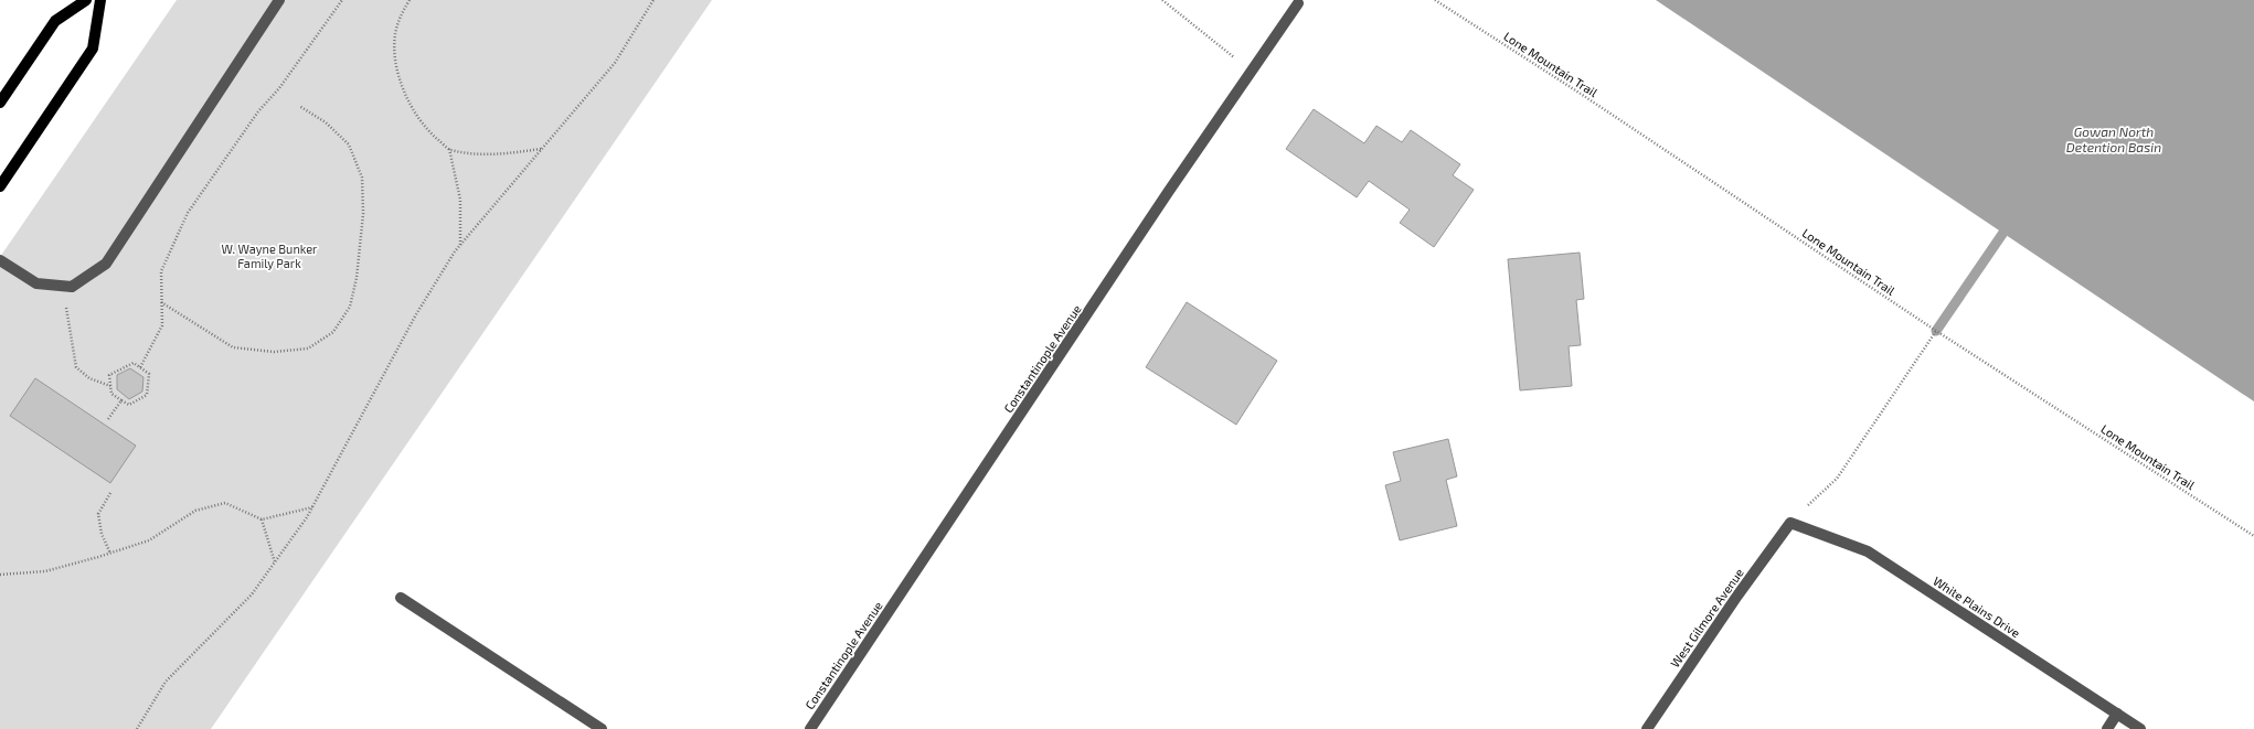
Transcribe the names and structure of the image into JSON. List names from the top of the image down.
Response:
{
  "streets": {
    "street": ["Constantinople Avenue", "White Plains Drive", "West Gilmore Avenue"],
    "path": ["Lone Mountain Trail"]
  },
  "crossings": [
    ["White Plains Drive", "West Gilmore Avenue"]
  ],
  "water": ["Gowan North Detention Basin"],
  "parks": ["W. Wayne Bunker Family Park"]
}
